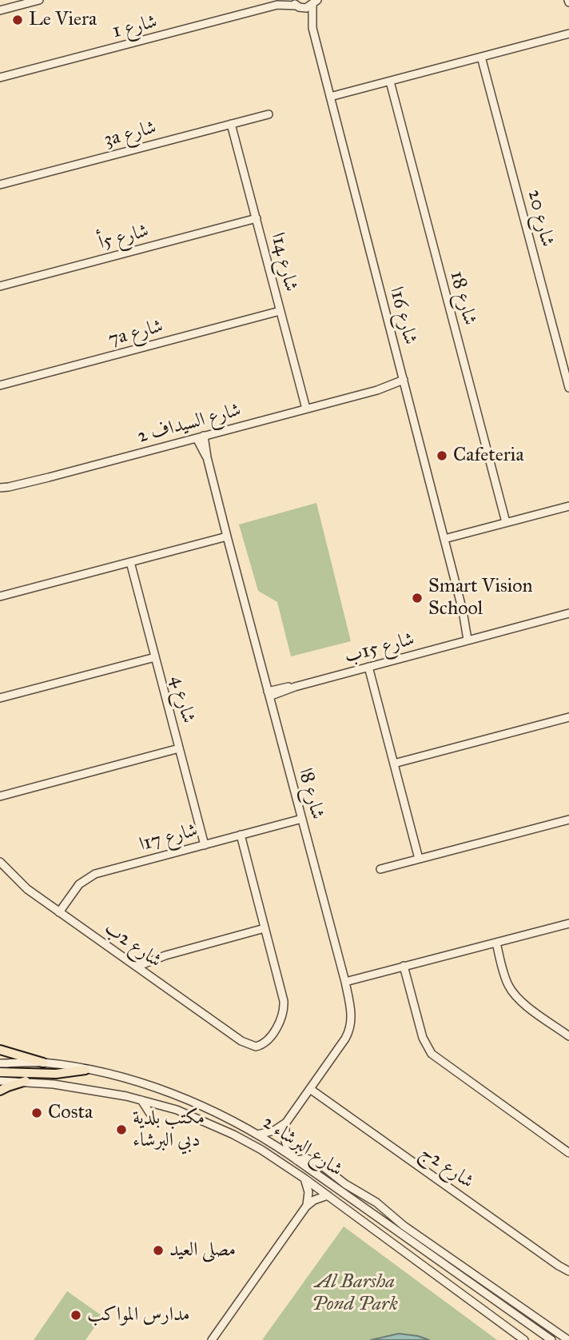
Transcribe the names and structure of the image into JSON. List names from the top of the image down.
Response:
{
  "streets": {
    "street": [
      "شارع 1",
      "3a شارع",
      "شارع 20",
      "شارع 5أ",
      "شارع 14ا",
      "شارع 18",
      "شارع 16ا",
      "7a شارع",
      "شارع السيداف 2",
      "شارع 15ب",
      "شارع 4",
      "شارع 8ا",
      "شارع 17ا",
      "شارع 2ب",
      "شارع البرشاء 2",
      "شارع 2ج"
    ]
  },
  "crossings": [
    ["شارع 1", "شارع 16ا"],
    ["3a شارع", "شارع 14ا"],
    ["شارع 5أ", "شارع 14ا"],
    ["شارع 14ا", "7a شارع"],
    ["شارع 14ا", "شارع السيداف 2"],
    ["شارع 16ا", "شارع السيداف 2"],
    ["شارع 16ا", "شارع 15ب"],
    ["شارع السيداف 2", "شارع 8ا"],
    ["شارع 15ب", "شارع 8ا"],
    ["شارع 4", "شارع 17ا"],
    ["شارع 8ا", "شارع 17ا"],
    ["شارع 8ا", "شارع 2ج"],
    ["شارع 17ا", "شارع 2ب"]
  ],
  "parks": ["Al Barsha Pond Park"],
  "places": [
    "Le Viera",
    "Cafeteria",
    "Smart Vision School",
    "Costa",
    "مكتب بلدية دبي البرشاء",
    "مصلى العيد",
    "مدارس المواكب"
  ]
}
